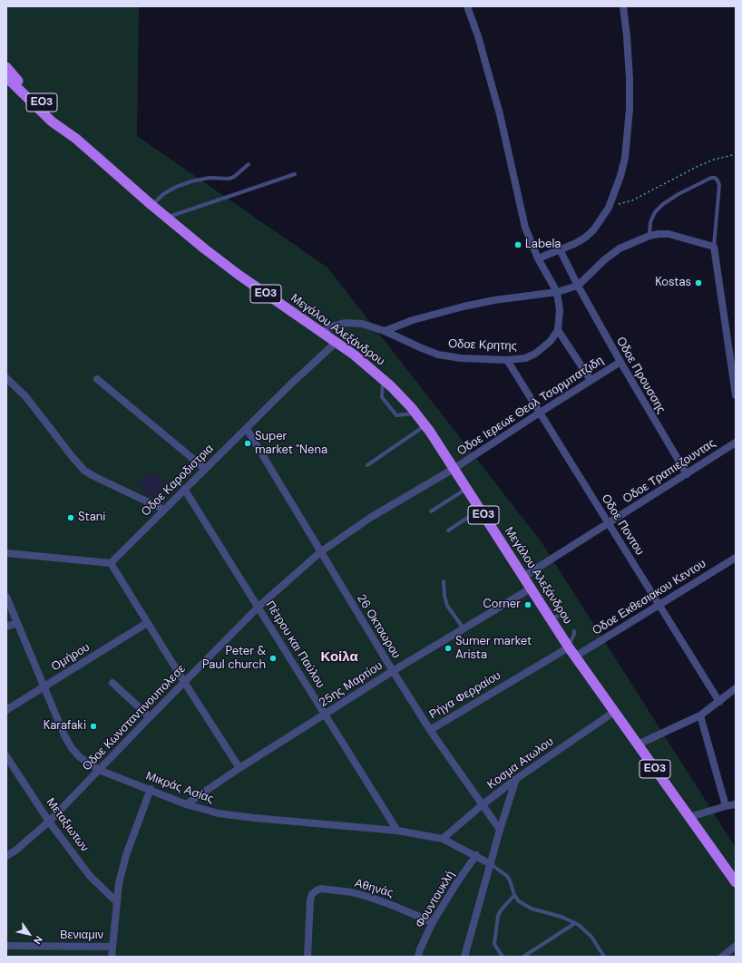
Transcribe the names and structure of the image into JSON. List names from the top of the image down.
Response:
{
  "streets": {
    "main road": ["ΕΟ3", "Μεγάλου Αλεξάνδρου"],
    "street": [
      "Oδοε Κρητης",
      "Oδοε Προυσσης",
      "Oδοε Ιερεωε Θεολ Τσορμπατζιδη",
      "Oδοε Τραπιεζουντας",
      "Oδοε Καροδιστρια",
      "Oδοε Ποντου",
      "Oδοε Εκθεσιακου Κεντου",
      "26 Οκτοωρου",
      "Πέτρου και Παύλου",
      "Ομήρου",
      "25ης Μαρτίου",
      "Ρήγα Φερραίου",
      "Oδοε Κωνσταντινουπολεσε",
      "Κοσμα Ατωλου",
      "Μικράς Ασίας",
      "Μεταξιωτων",
      "Αθηνάς",
      "Φουντουκλή",
      "Βενιαμιν"
    ]
  },
  "crossings": [
    ["ΕΟ3", "Μεγάλου Αλεξάνδρου"],
    ["Μεγάλου Αλεξάνδρου", "Oδοε Κρητης"],
    ["Μεγάλου Αλεξάνδρου", "Oδοε Ιερεωε Θεολ Τσορμπατζιδη"],
    ["Μεγάλου Αλεξάνδρου", "Oδοε Τραπιεζουντας"],
    ["Μεγάλου Αλεξάνδρου", "Oδοε Καροδιστρια"],
    ["Μεγάλου Αλεξάνδρου", "Oδοε Εκθεσιακου Κεντου"],
    ["Μεγάλου Αλεξάνδρου", "25ης Μαρτίου"],
    ["Μεγάλου Αλεξάνδρου", "Ρήγα Φερραίου"],
    ["Μεγάλου Αλεξάνδρου", "Oδοε Κωνσταντινουπολεσε"],
    ["Μεγάλου Αλεξάνδρου", "Κοσμα Ατωλου"],
    ["Oδοε Κρητης", "Oδοε Ποντου"],
    ["Oδοε Προυσσης", "Oδοε Ιερεωε Θεολ Τσορμπατζιδη"],
    ["Oδοε Προυσσης", "Oδοε Τραπιεζουντας"],
    ["Oδοε Ιερεωε Θεολ Τσορμπατζιδη", "Oδοε Ποντου"],
    ["Oδοε Ιερεωε Θεολ Τσορμπατζιδη", "Oδοε Κωνσταντινουπολεσε"],
    ["Oδοε Τραπιεζουντας", "Oδοε Ποντου"],
    ["Oδοε Καροδιστρια", "26 Οκτοωρου"],
    ["Oδοε Καροδιστρια", "Πέτρου και Παύλου"],
    ["Oδοε Ποντου", "Oδοε Εκθεσιακου Κεντου"],
    ["26 Οκτοωρου", "25ης Μαρτίου"],
    ["26 Οκτοωρου", "Ρήγα Φερραίου"],
    ["26 Οκτοωρου", "Oδοε Κωνσταντινουπολεσε"],
    ["26 Οκτοωρου", "Κοσμα Ατωλου"],
    ["Πέτρου και Παύλου", "25ης Μαρτίου"],
    ["Πέτρου και Παύλου", "Oδοε Κωνσταντινουπολεσε"],
    ["Πέτρου και Παύλου", "Μικράς Ασίας"],
    ["Ομήρου", "Μικράς Ασίας"],
    ["25ης Μαρτίου", "Μικράς Ασίας"],
    ["Oδοε Κωνσταντινουπολεσε", "Μικράς Ασίας"],
    ["Oδοε Κωνσταντινουπολεσε", "Μεταξιωτων"],
    ["Κοσμα Ατωλου", "Μικράς Ασίας"],
    ["Μικράς Ασίας", "Φουντουκλή"],
    ["Αθηνάς", "Φουντουκλή"]
  ],
  "districts": ["Κοίλα"],
  "places": [
    "Labela",
    "Kostas",
    "Super market \"Nena",
    "Stani",
    "Corner",
    "Sumer market Arista",
    "Peter & Paul church",
    "Karafaki"
  ],
  "north": "bottom right"
}
